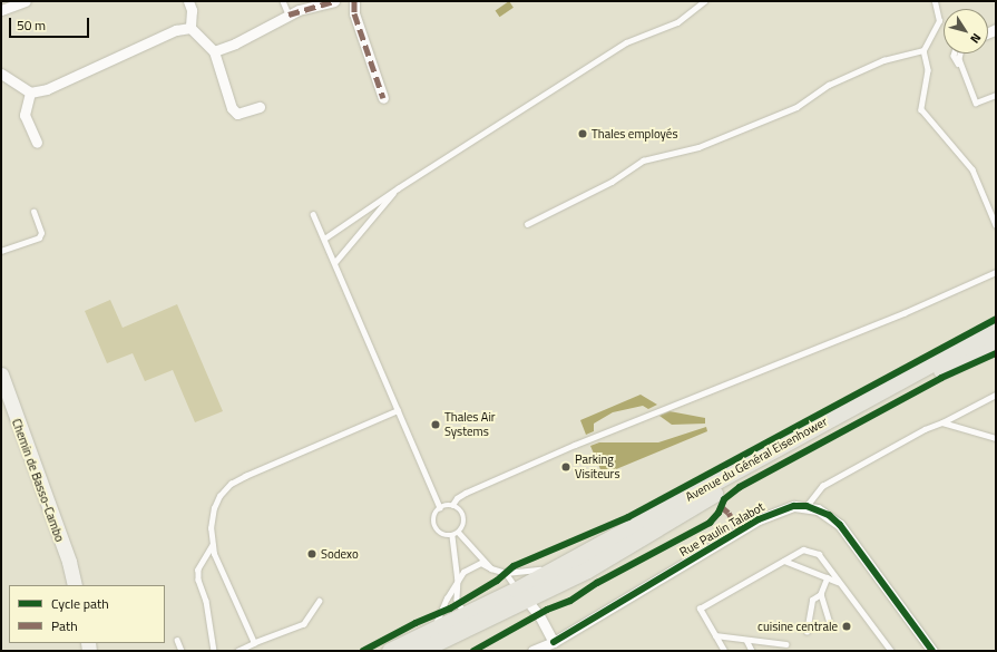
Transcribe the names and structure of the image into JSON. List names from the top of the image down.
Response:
{
  "streets": {
    "main road": ["Avenue du Général Eisenhower"],
    "street": ["Chemin de Basso-Cambo", "Rue Paulin Talabot"]
  },
  "places": [
    "Thales employés",
    "Thales Air Systems",
    "Parking Visiteurs",
    "Sodexo",
    "cuisine centrale"
  ],
  "legend": ["Cycle path", "Path"],
  "scale_bar": "50 m",
  "north": "bottom right"
}
